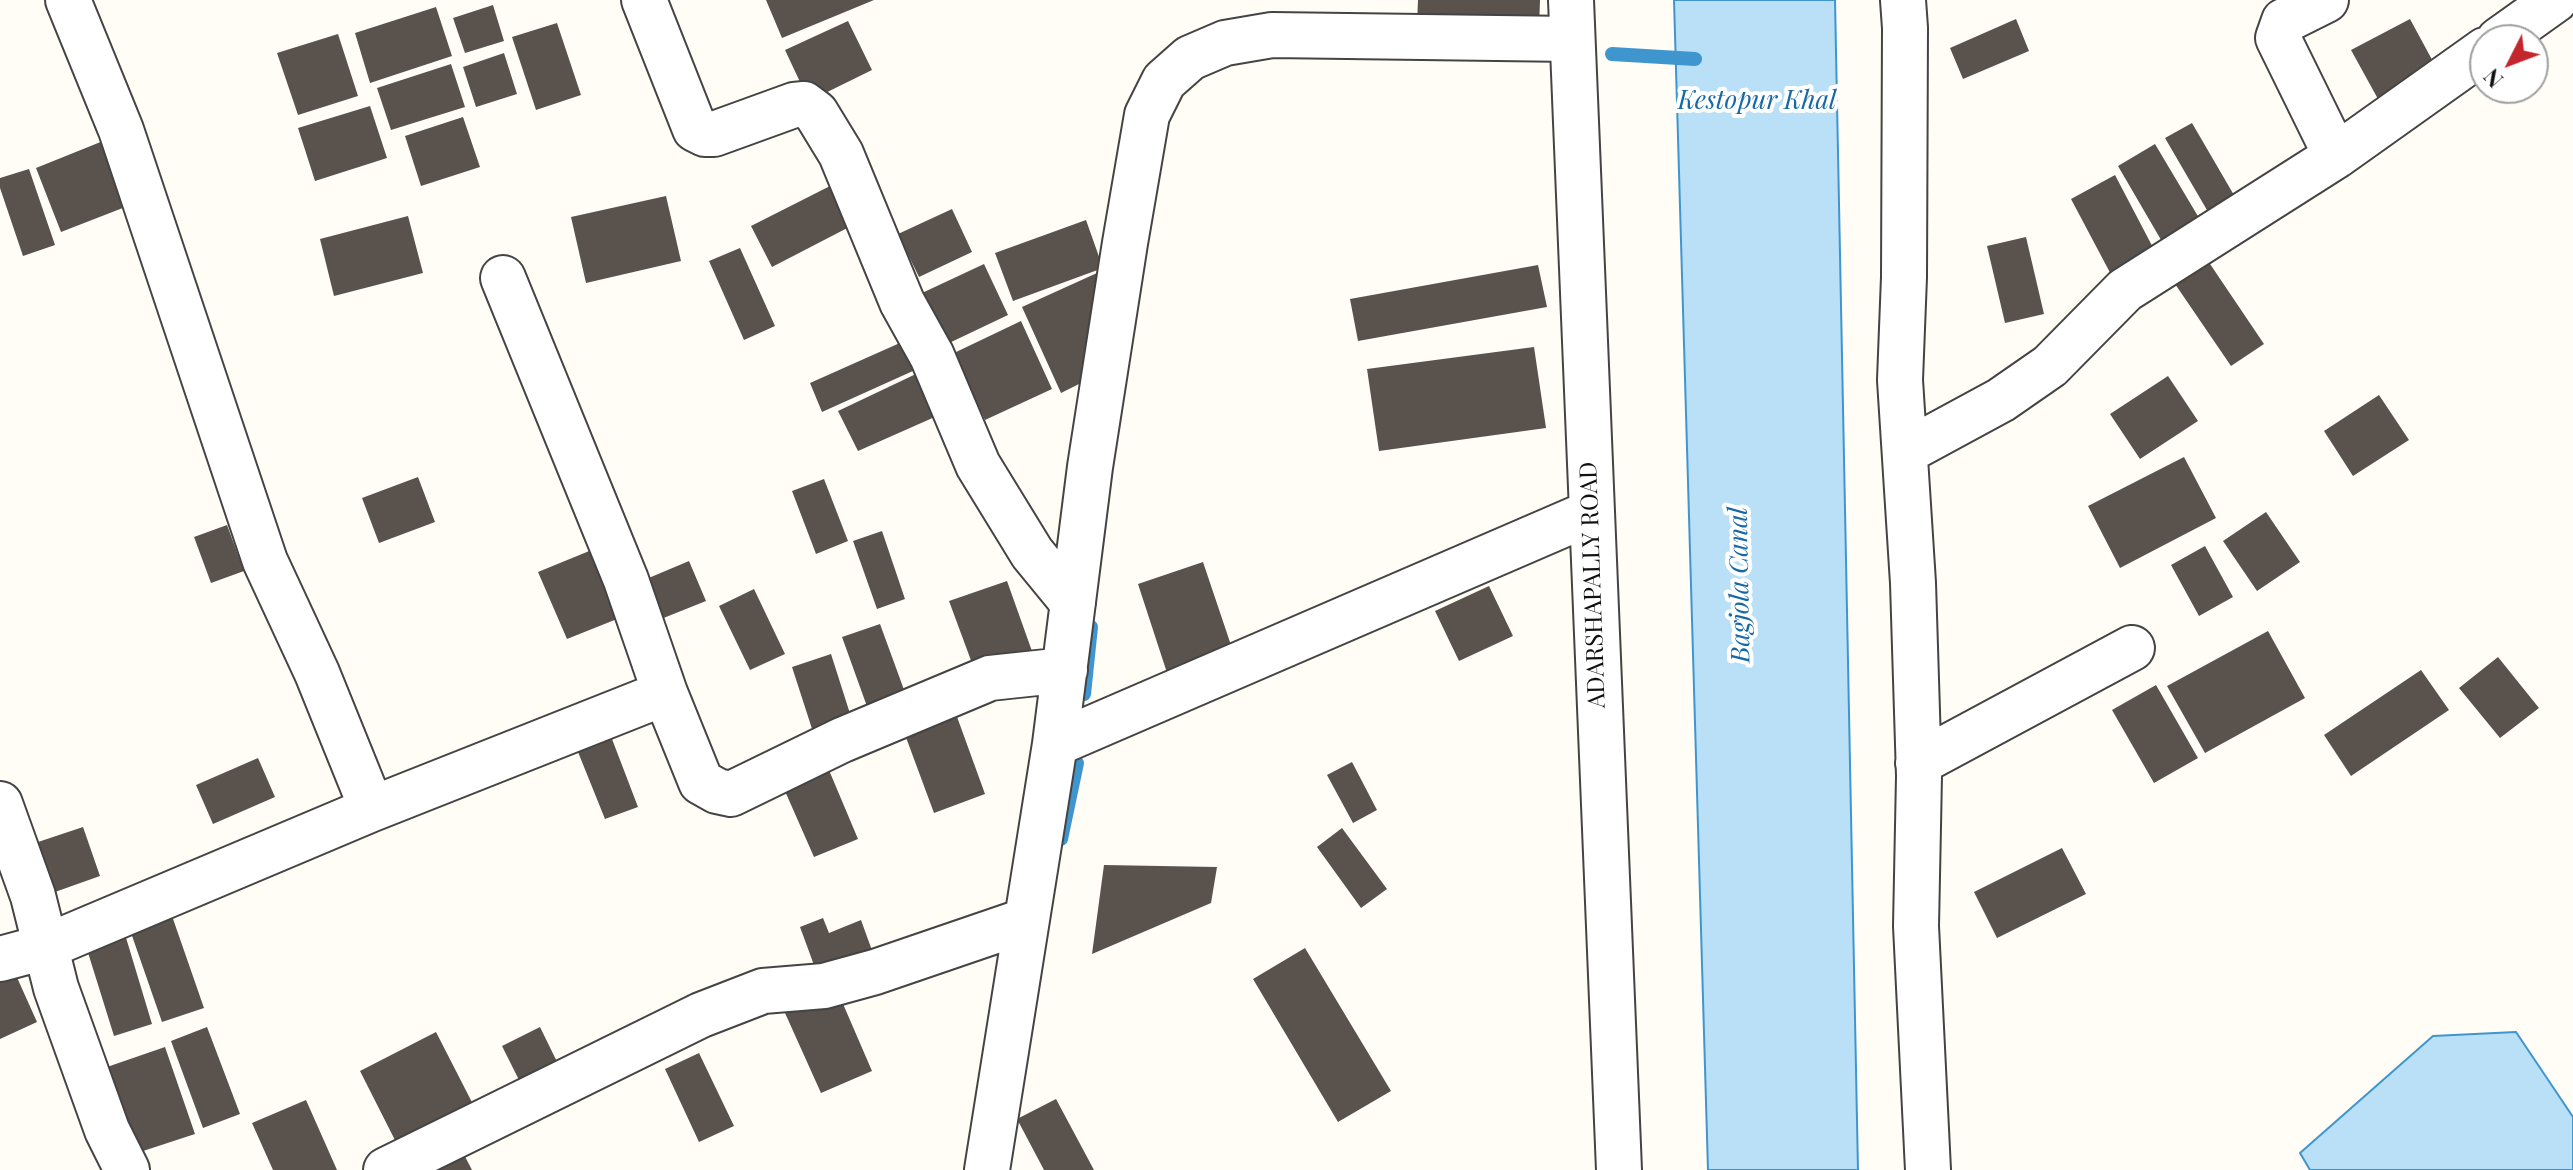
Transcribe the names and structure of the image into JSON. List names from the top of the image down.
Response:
{
  "streets": {
    "street": ["ADARSHAPALLY ROAD"]
  },
  "water": ["Kestopur Khal", "Bagjola Canal"],
  "north": "bottom left"
}
